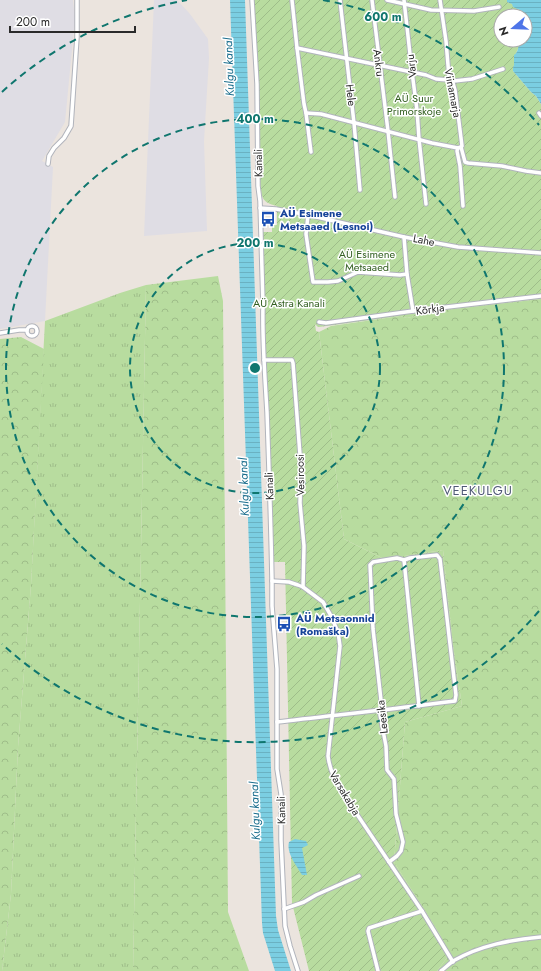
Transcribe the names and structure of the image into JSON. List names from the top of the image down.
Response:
{
  "streets": {
    "street": [
      "Ankru",
      "Varju",
      "Viinamarja",
      "Hele",
      "Kanali",
      "Lahe",
      "Kõrkja",
      "Vesiroosi",
      "Leesika",
      "Varsakabja"
    ]
  },
  "crossings": [
    ["Kanali", "Lahe"],
    ["Kanali", "Vesiroosi"],
    ["Vesiroosi", "Varsakabja"],
    ["Leesika", "Varsakabja"]
  ],
  "districts": ["VEEKULGU"],
  "water": ["Kulgu kanal"],
  "parks": ["AÜ Suur Primorskoje", "AÜ Esimene Metsaaed", "AÜ Astra Kanali"],
  "places": {
    "bus stop": ["AÜ Esimene Metsaaed (Lesnoi)", "AÜ Metsaonnid (Romaška)"]
  },
  "scale_bar": "200 m",
  "north": "left",
  "rings": ["600 m", "400 m", "200 m"]
}
